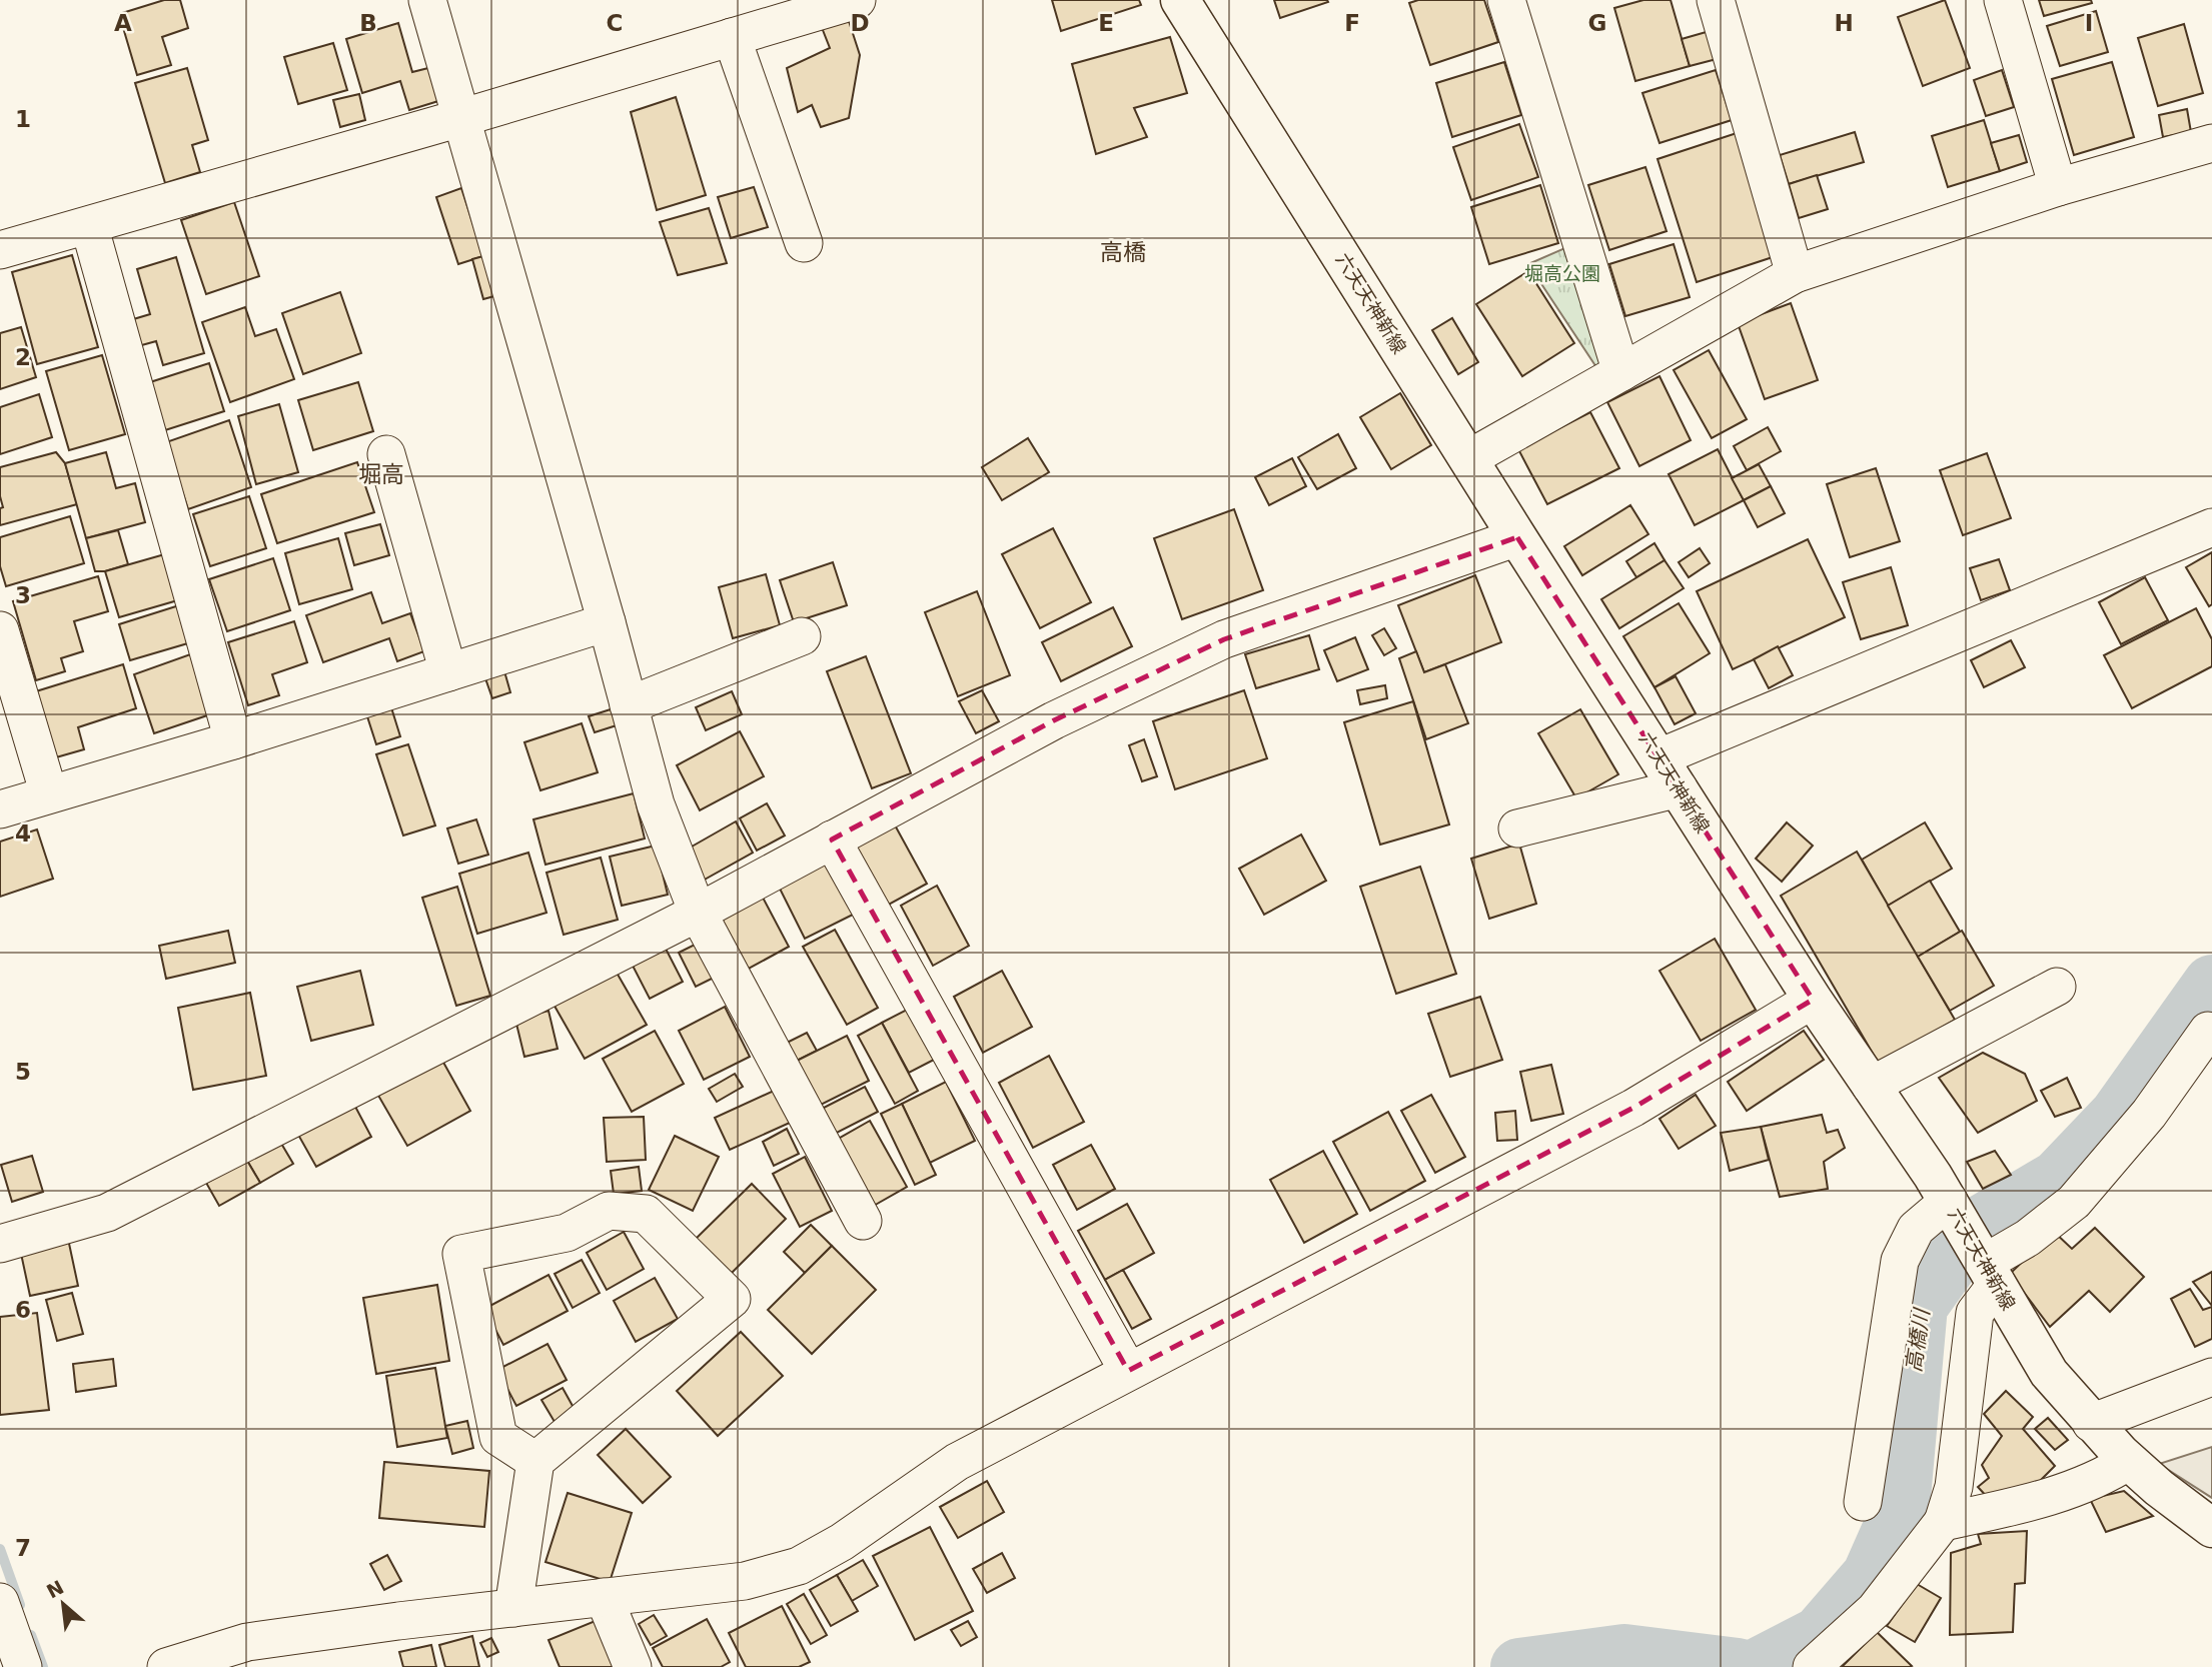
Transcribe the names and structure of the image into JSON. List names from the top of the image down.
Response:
{
  "streets": {
    "main road": ["六天天神新線"]
  },
  "districts": ["高橋", "堀高"],
  "water": ["高橋川"],
  "parks": ["堀高公園"],
  "north": "top left",
  "grid": {
    "columns": [
      "A",
      "B",
      "C",
      "D",
      "E",
      "F",
      "G",
      "H",
      "I"
    ],
    "rows": [
      "1",
      "2",
      "3",
      "4",
      "5",
      "6",
      "7"
    ]
  }
}
